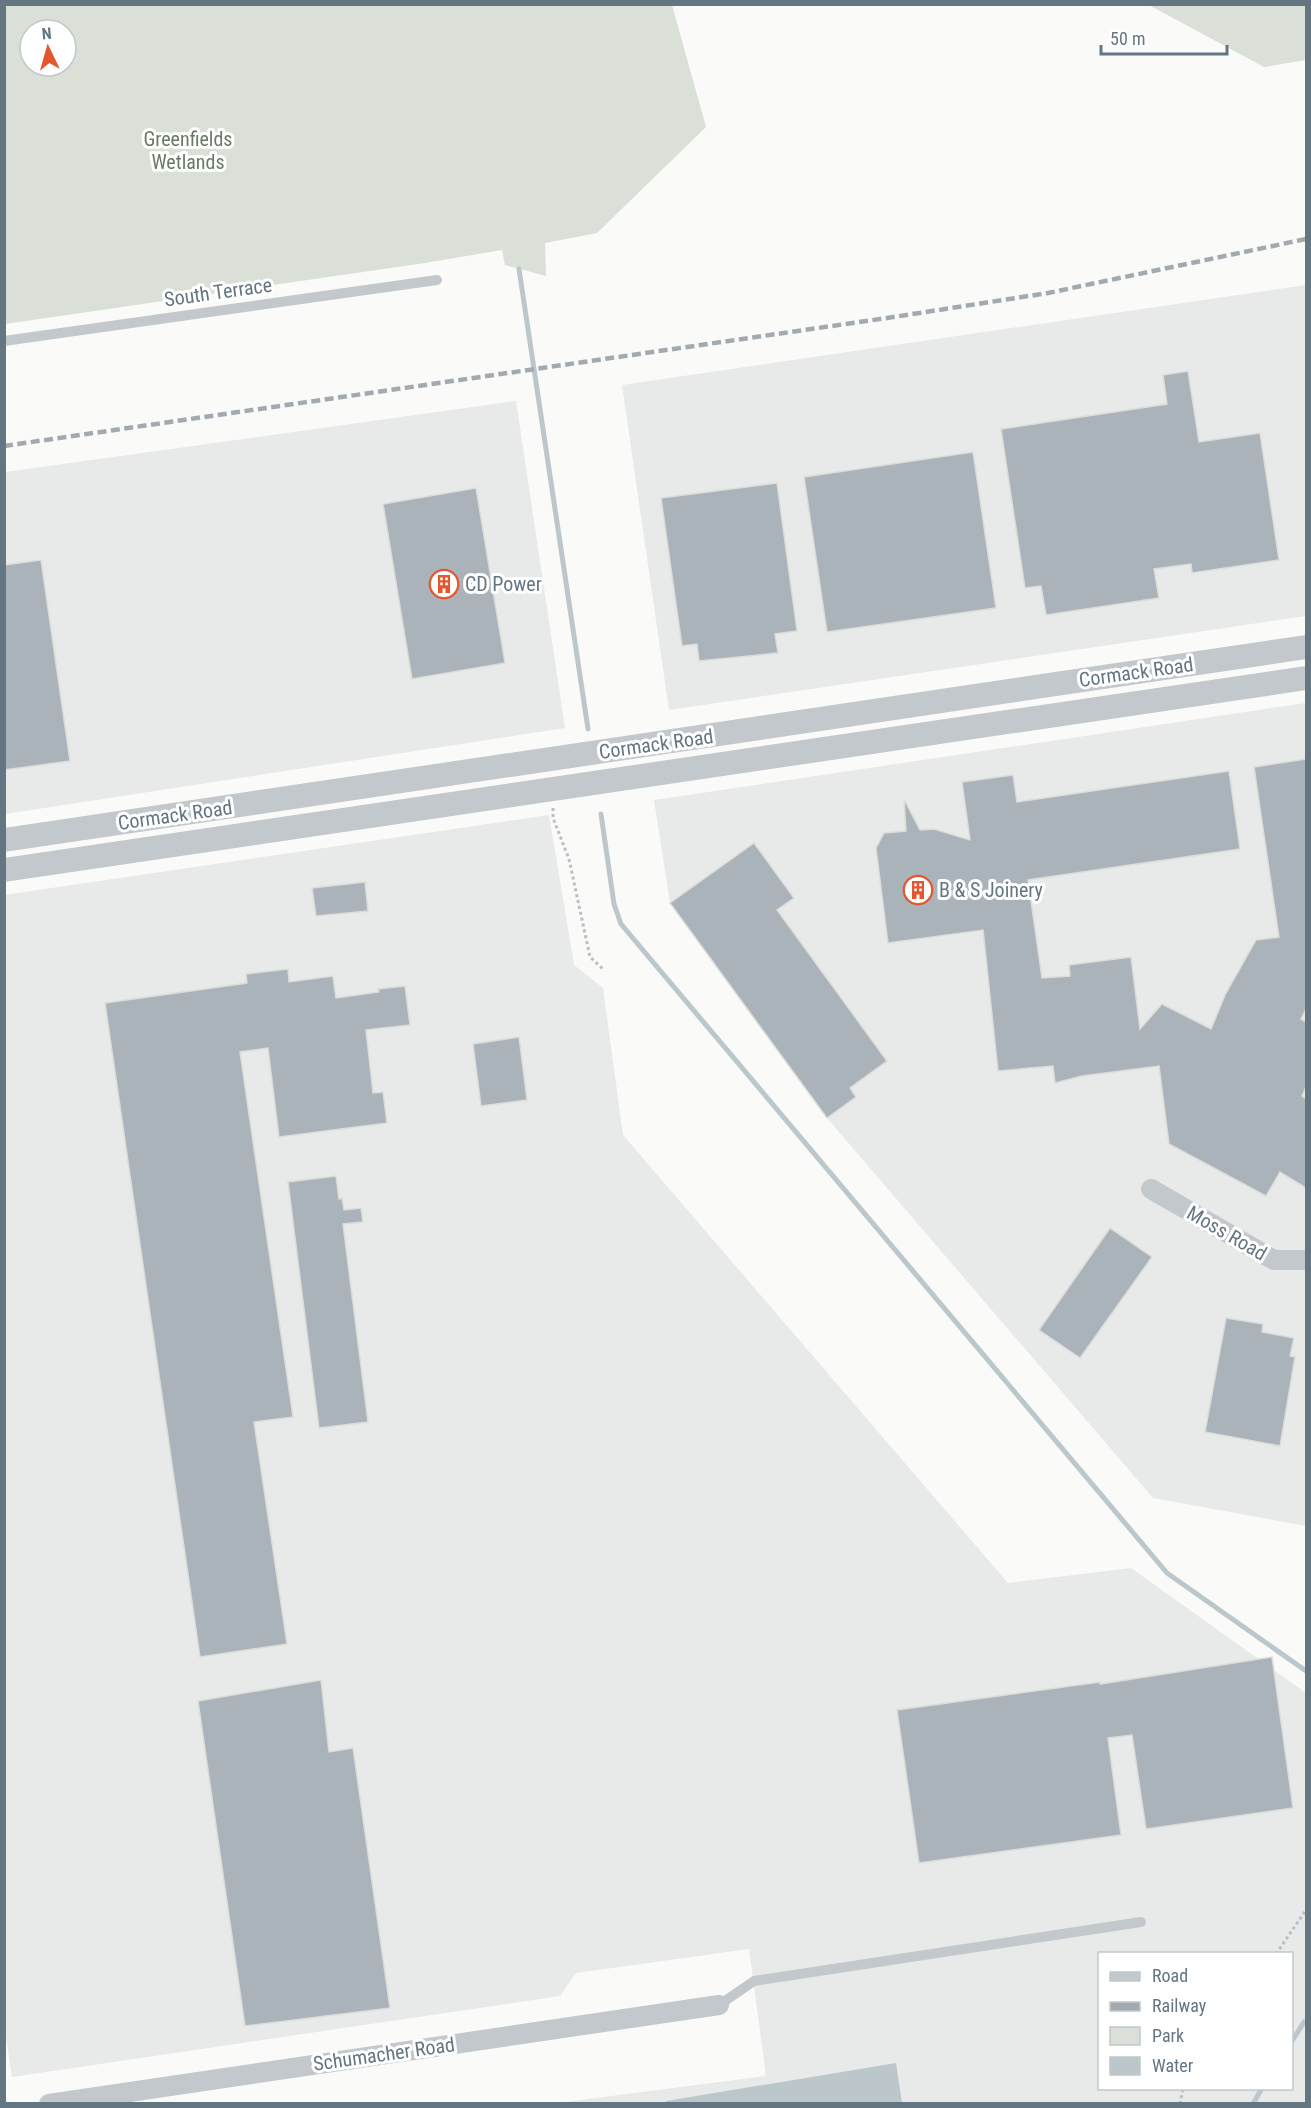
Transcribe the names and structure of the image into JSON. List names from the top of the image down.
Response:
{
  "streets": {
    "street": ["Cormack Road", "Moss Road", "Schumacher Road"],
    "lane": ["South Terrace"]
  },
  "parks": ["Greenfields Wetlands"],
  "places": {
    "building": ["CD Power", "B & S Joinery"]
  },
  "legend": [
    "Road",
    "Railway",
    "Park",
    "Water"
  ],
  "scale_bar": "50 m",
  "north": "top"
}
